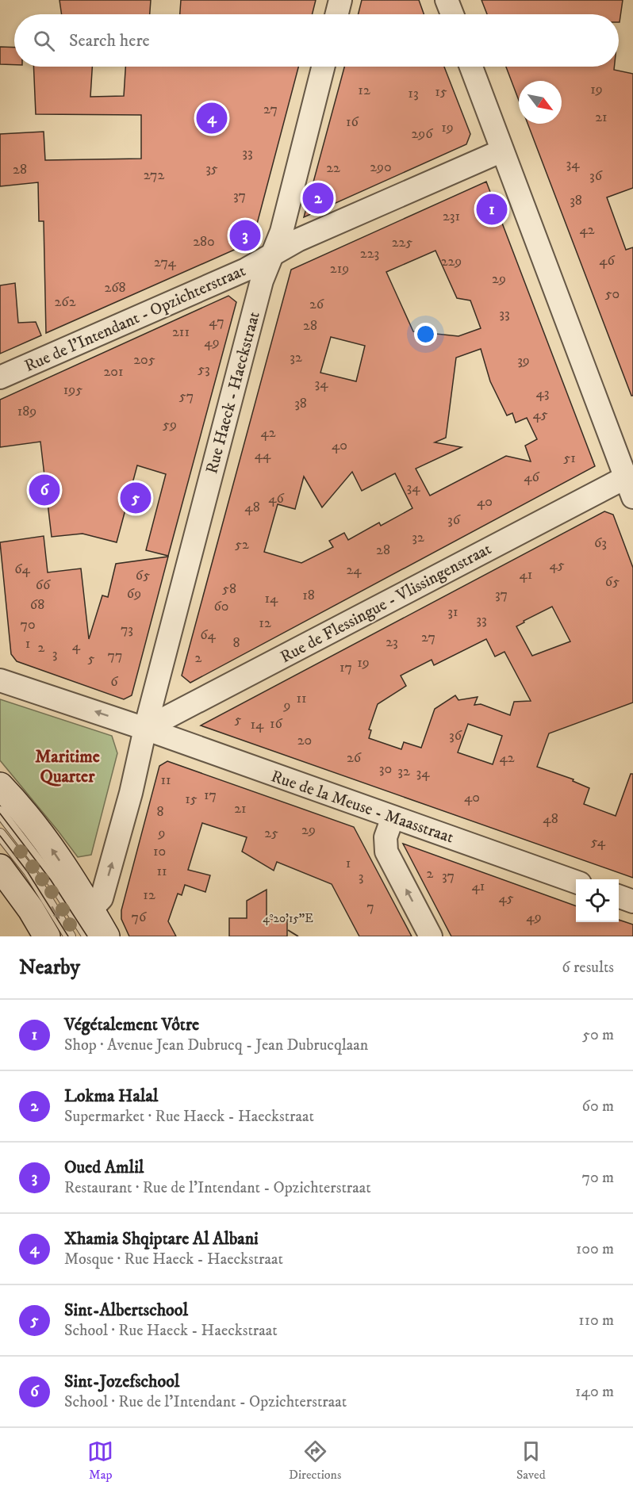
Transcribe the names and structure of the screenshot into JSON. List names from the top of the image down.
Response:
{
  "streets": {
    "street": [
      "Rue de l'Intendant - Opzichterstraat",
      "Rue Haeck - Haeckstraat",
      "Rue de Flessingue - Vlissingenstraat",
      "Rue de la Meuse - Maasstraat"
    ]
  },
  "crossings": [
    ["Rue de l'Intendant - Opzichterstraat", "Rue Haeck - Haeckstraat"],
    ["Rue Haeck - Haeckstraat", "Rue de Flessingue - Vlissingenstraat"],
    ["Rue Haeck - Haeckstraat", "Rue de la Meuse - Maasstraat"],
    ["Rue de Flessingue - Vlissingenstraat", "Rue de la Meuse - Maasstraat"]
  ],
  "districts": ["Maritime Quarter"],
  "house_numbers": [
    "19",
    "12",
    "15",
    "13",
    "27",
    "21",
    "16",
    "19",
    "296",
    "33",
    "34",
    "290",
    "22",
    "35",
    "28",
    "272",
    "36",
    "37",
    "38",
    "231",
    "42",
    "280",
    "225",
    "223",
    "46",
    "229",
    "274",
    "219",
    "29",
    "268",
    "50",
    "262",
    "26",
    "33",
    "47",
    "28",
    "211",
    "49",
    "32",
    "205",
    "39",
    "53",
    "201",
    "34",
    "195",
    "43",
    "57",
    "38",
    "189",
    "45",
    "59",
    "42",
    "40",
    "44",
    "51",
    "46",
    "34",
    "46",
    "40",
    "48",
    "36",
    "32",
    "63",
    "52",
    "28",
    "45",
    "64",
    "24",
    "41",
    "65",
    "65",
    "66",
    "58",
    "69",
    "37",
    "18",
    "14",
    "68",
    "60",
    "31",
    "33",
    "12",
    "70",
    "73",
    "64",
    "27",
    "23",
    "8",
    "1",
    "4",
    "2",
    "3",
    "77",
    "2",
    "5",
    "19",
    "17",
    "6",
    "11",
    "9",
    "5",
    "16",
    "14",
    "36",
    "20",
    "26",
    "42",
    "30",
    "32",
    "34",
    "11",
    "17",
    "40",
    "15",
    "21",
    "8",
    "48",
    "29",
    "9",
    "25",
    "54",
    "10",
    "1",
    "11",
    "2",
    "37",
    "3",
    "41",
    "12",
    "45",
    "7",
    "76",
    "49"
  ],
  "north": "bottom right",
  "page": {
    "search": "Search here",
    "pins": [
      "4",
      "2",
      "1",
      "3",
      "6",
      "5"
    ],
    "heading": ["Nearby", "6 results"],
    "list": [
      {
        "mark": "1",
        "name": "Végétalement Vôtre",
        "note": "Shop · Avenue Jean Dubrucq - Jean Dubrucqlaan",
        "value": "50 m"
      },
      {
        "mark": "2",
        "name": "Lokma Halal",
        "note": "Supermarket · Rue Haeck - Haeckstraat",
        "value": "60 m"
      },
      {
        "mark": "3",
        "name": "Oued Amlil",
        "note": "Restaurant · Rue de l'Intendant - Opzichterstraat",
        "value": "70 m"
      },
      {
        "mark": "4",
        "name": "Xhamia Shqiptare Al Albani",
        "note": "Mosque · Rue Haeck - Haeckstraat",
        "value": "100 m"
      },
      {
        "mark": "5",
        "name": "Sint-Albertschool",
        "note": "School · Rue Haeck - Haeckstraat",
        "value": "110 m"
      },
      {
        "mark": "6",
        "name": "Sint-Jozefschool",
        "note": "School · Rue de l'Intendant - Opzichterstraat",
        "value": "140 m"
      }
    ],
    "nav": ["Map", "Directions", "Saved"]
  },
  "coordinates": ["4°20'15\"E"]
}
